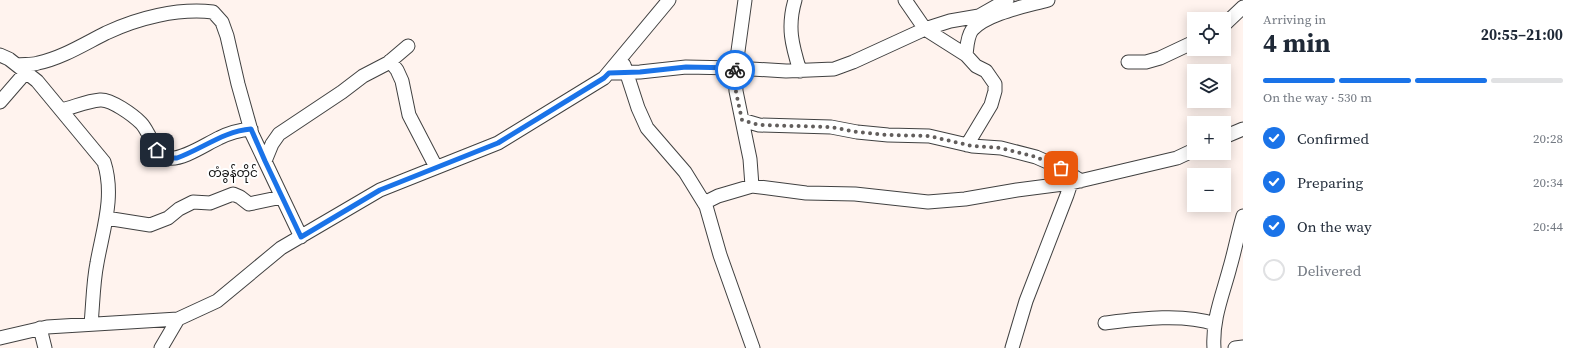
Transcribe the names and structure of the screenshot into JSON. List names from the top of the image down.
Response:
{
  "districts": ["တံခွန်တိုင်"],
  "page": {
    "heading": ["4 min", "Arriving in", "20:55–21:00"],
    "map_buttons": ["+", "−"],
    "bar": "On the way · 530 m",
    "list": [
      ["Confirmed", "20:28"],
      ["Preparing", "20:34"],
      ["On the way", "20:44"],
      "Delivered"
    ]
  }
}
